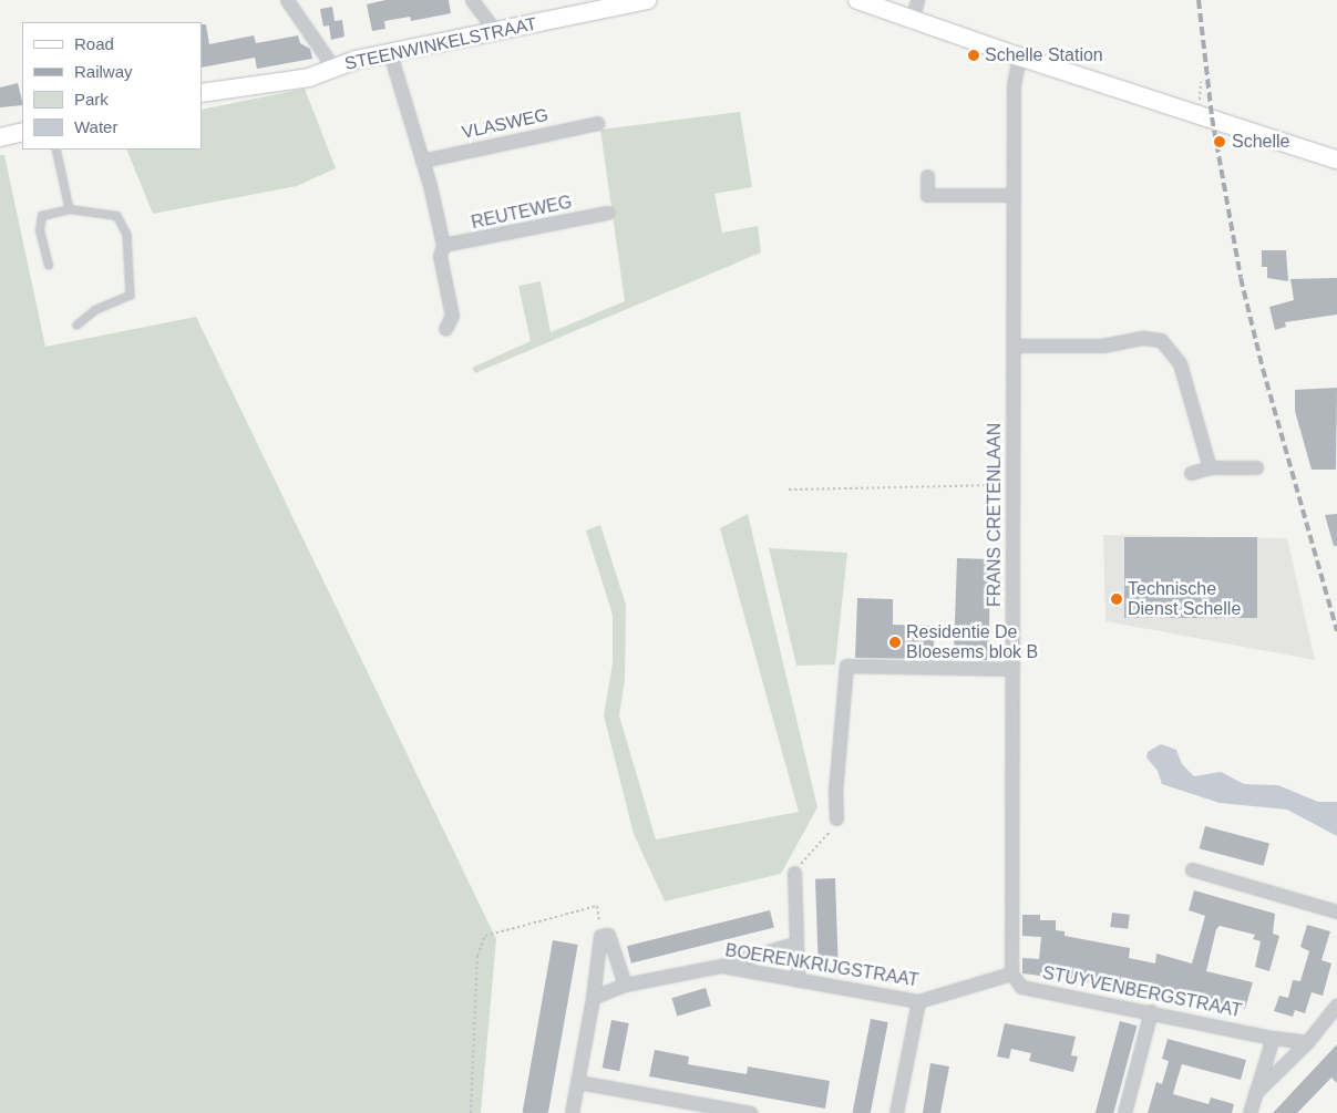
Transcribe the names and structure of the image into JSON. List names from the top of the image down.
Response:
{
  "streets": {
    "street": [
      "STEENWINKELSTRAAT",
      "VLASWEG",
      "REUTEWEG",
      "FRANS CRETENLAAN",
      "BOERENKRIJGSTRAAT",
      "STUYVENBERGSTRAAT"
    ]
  },
  "crossings": [
    ["FRANS CRETENLAAN", "BOERENKRIJGSTRAAT"],
    ["FRANS CRETENLAAN", "STUYVENBERGSTRAAT"],
    ["BOERENKRIJGSTRAAT", "STUYVENBERGSTRAAT"]
  ],
  "places": [
    "Schelle Station",
    "Schelle",
    "Technische Dienst Schelle",
    "Residentie De Bloesems blok B"
  ],
  "legend": [
    "Road",
    "Railway",
    "Park",
    "Water"
  ]
}
